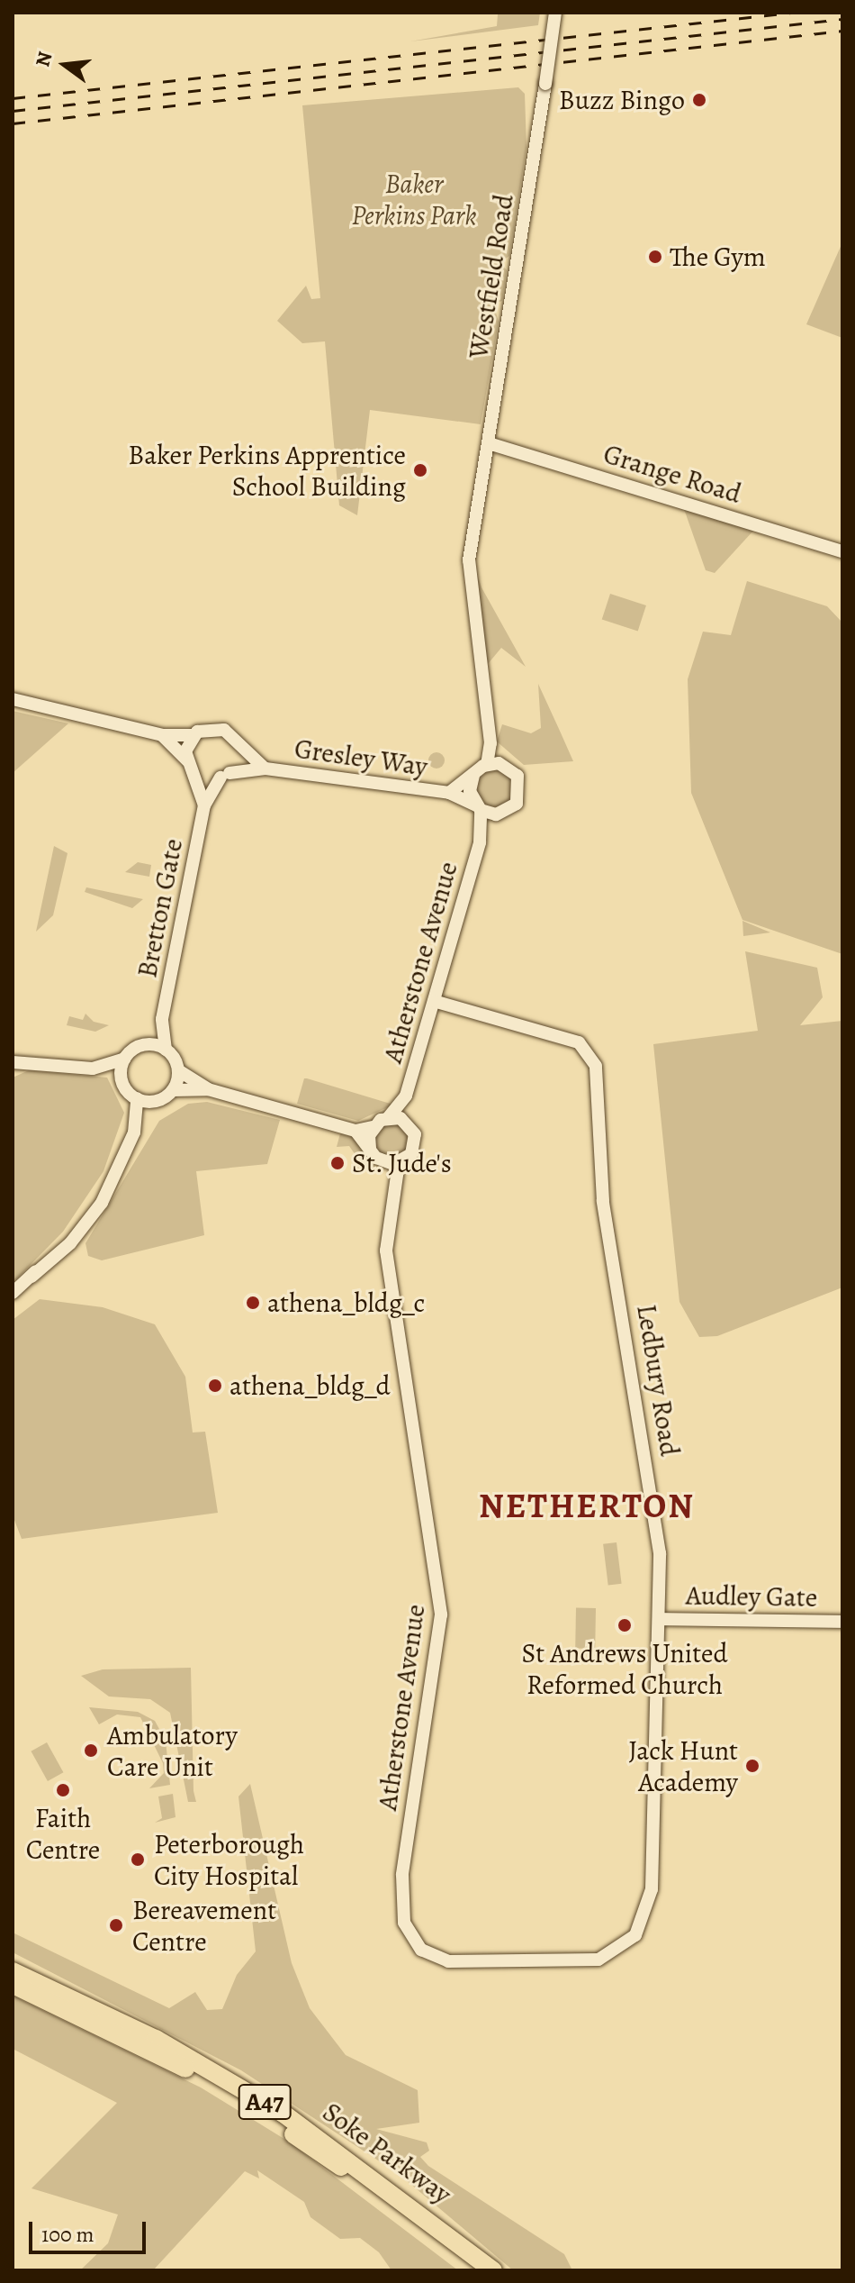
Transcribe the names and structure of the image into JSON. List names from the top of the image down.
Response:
{
  "streets": {
    "highway": ["A47", "Soke Parkway"],
    "street": [
      "Westfield Road",
      "Grange Road",
      "Gresley Way",
      "Bretton Gate",
      "Atherstone Avenue",
      "Ledbury Road",
      "Audley Gate"
    ]
  },
  "crossings": [
    ["Westfield Road", "Grange Road"],
    ["Gresley Way", "Bretton Gate"],
    ["Gresley Way", "Atherstone Avenue"],
    ["Atherstone Avenue", "Ledbury Road"],
    ["Ledbury Road", "Audley Gate"]
  ],
  "districts": ["NETHERTON"],
  "parks": ["Baker Perkins Park"],
  "places": [
    "Buzz Bingo",
    "The Gym",
    "Baker Perkins Apprentice School Building",
    "St. Jude's",
    "athena_bldg_c",
    "athena_bldg_d",
    "St Andrews United Reformed Church",
    "Ambulatory Care Unit",
    "Jack Hunt Academy",
    "Faith Centre",
    "Peterborough City Hospital",
    "Bereavement Centre"
  ],
  "scale_bar": "100 m",
  "north": "left"
}
